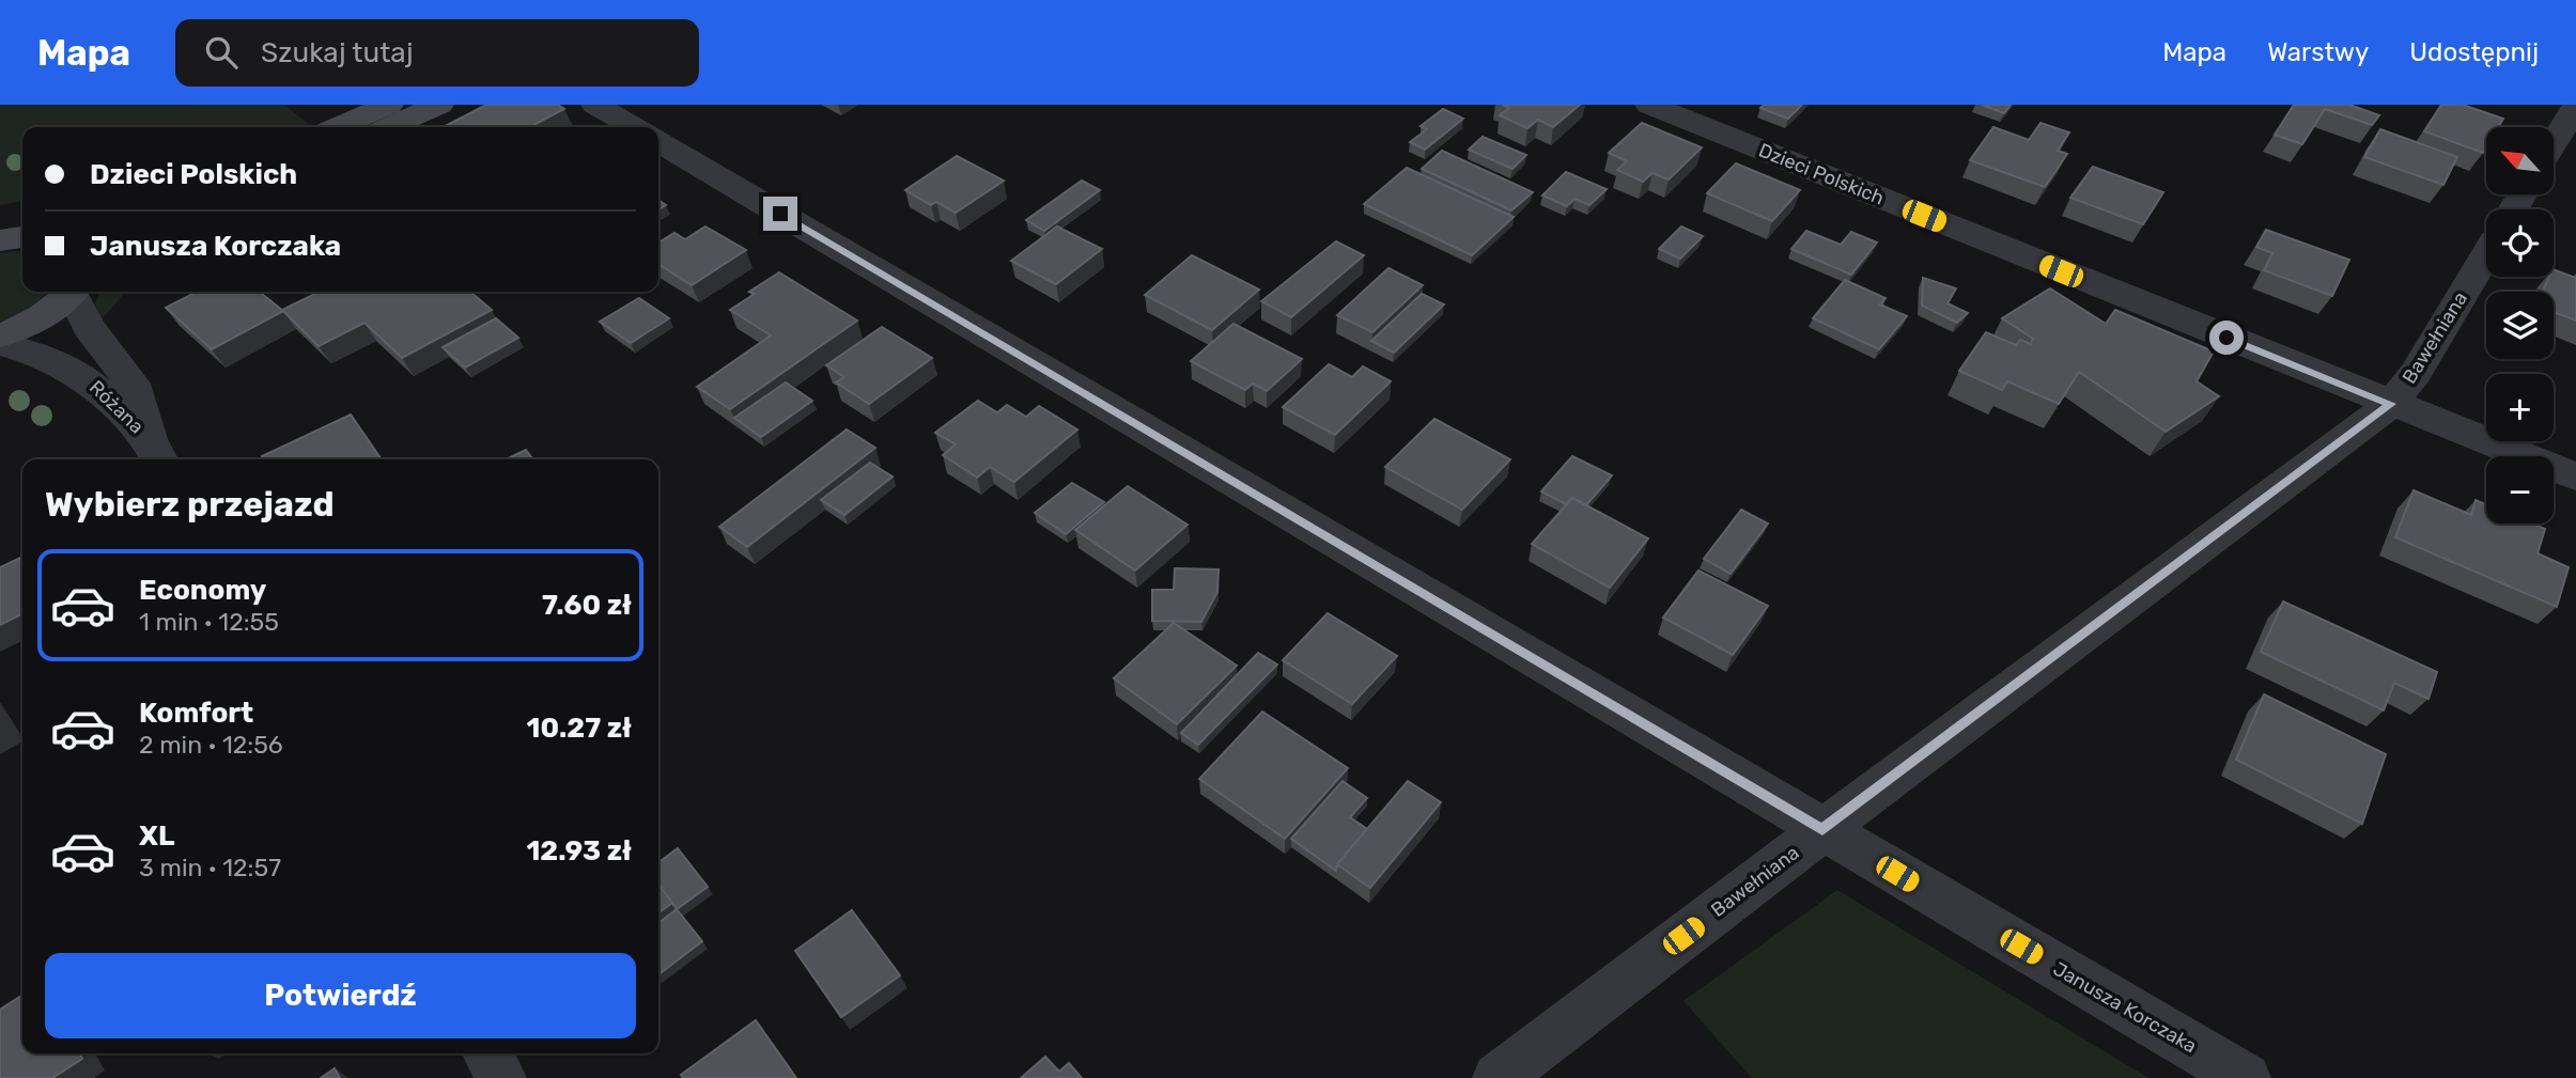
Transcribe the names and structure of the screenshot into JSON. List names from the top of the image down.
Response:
{
  "streets": {
    "street": [
      "Dzieci Polskich",
      "Bawełniana",
      "Różana",
      "Janusza Korczaka"
    ]
  },
  "crossings": [
    ["Dzieci Polskich", "Bawełniana"],
    ["Bawełniana", "Janusza Korczaka"]
  ],
  "north": "top left",
  "page": {
    "header": "Mapa",
    "search": "Szukaj tutaj",
    "nav": ["Mapa", "Warstwy", "Udostępnij"],
    "map_buttons": ["+", "−"],
    "banner": ["Dzieci Polskich", "Janusza Korczaka"],
    "heading": "Wybierz przejazd",
    "list": [
      {
        "name": "Economy",
        "note": "1 min · 12:55",
        "value": "7.60 zł"
      },
      {
        "name": "Komfort",
        "note": "2 min · 12:56",
        "value": "10.27 zł"
      },
      {
        "name": "XL",
        "note": "3 min · 12:57",
        "value": "12.93 zł"
      }
    ],
    "buttons": "Potwierdź"
  }
}
